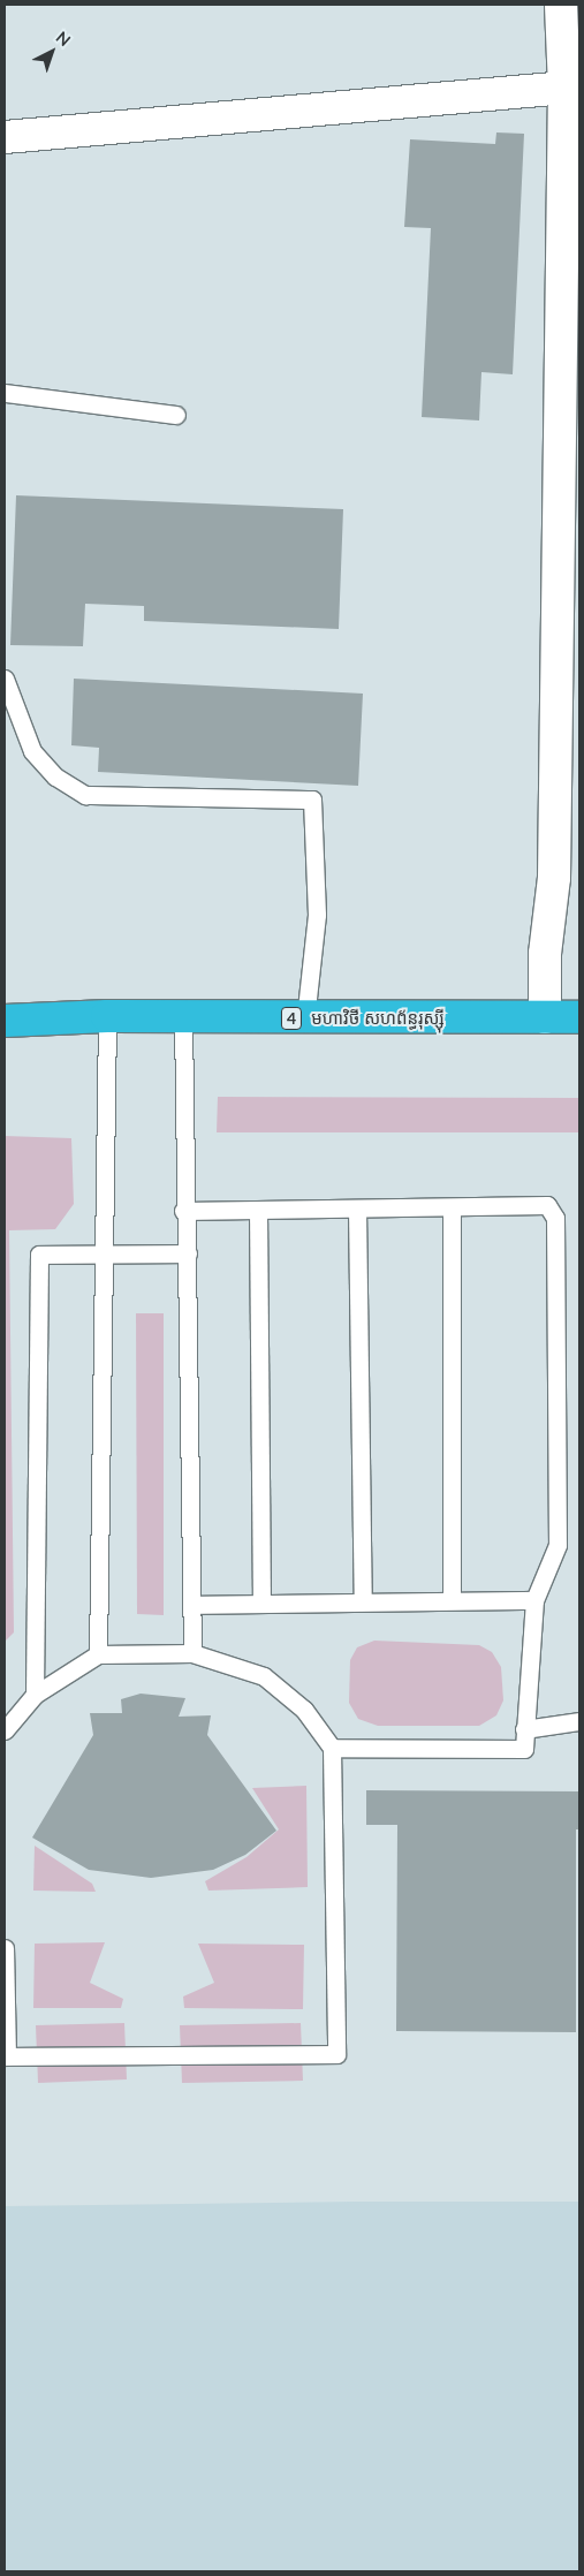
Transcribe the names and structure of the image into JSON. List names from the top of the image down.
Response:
{
  "streets": {
    "highway": ["4", "មហាវិថី សហព័ន្ធរុស្ស៊ី"]
  },
  "north": "top right"
}
